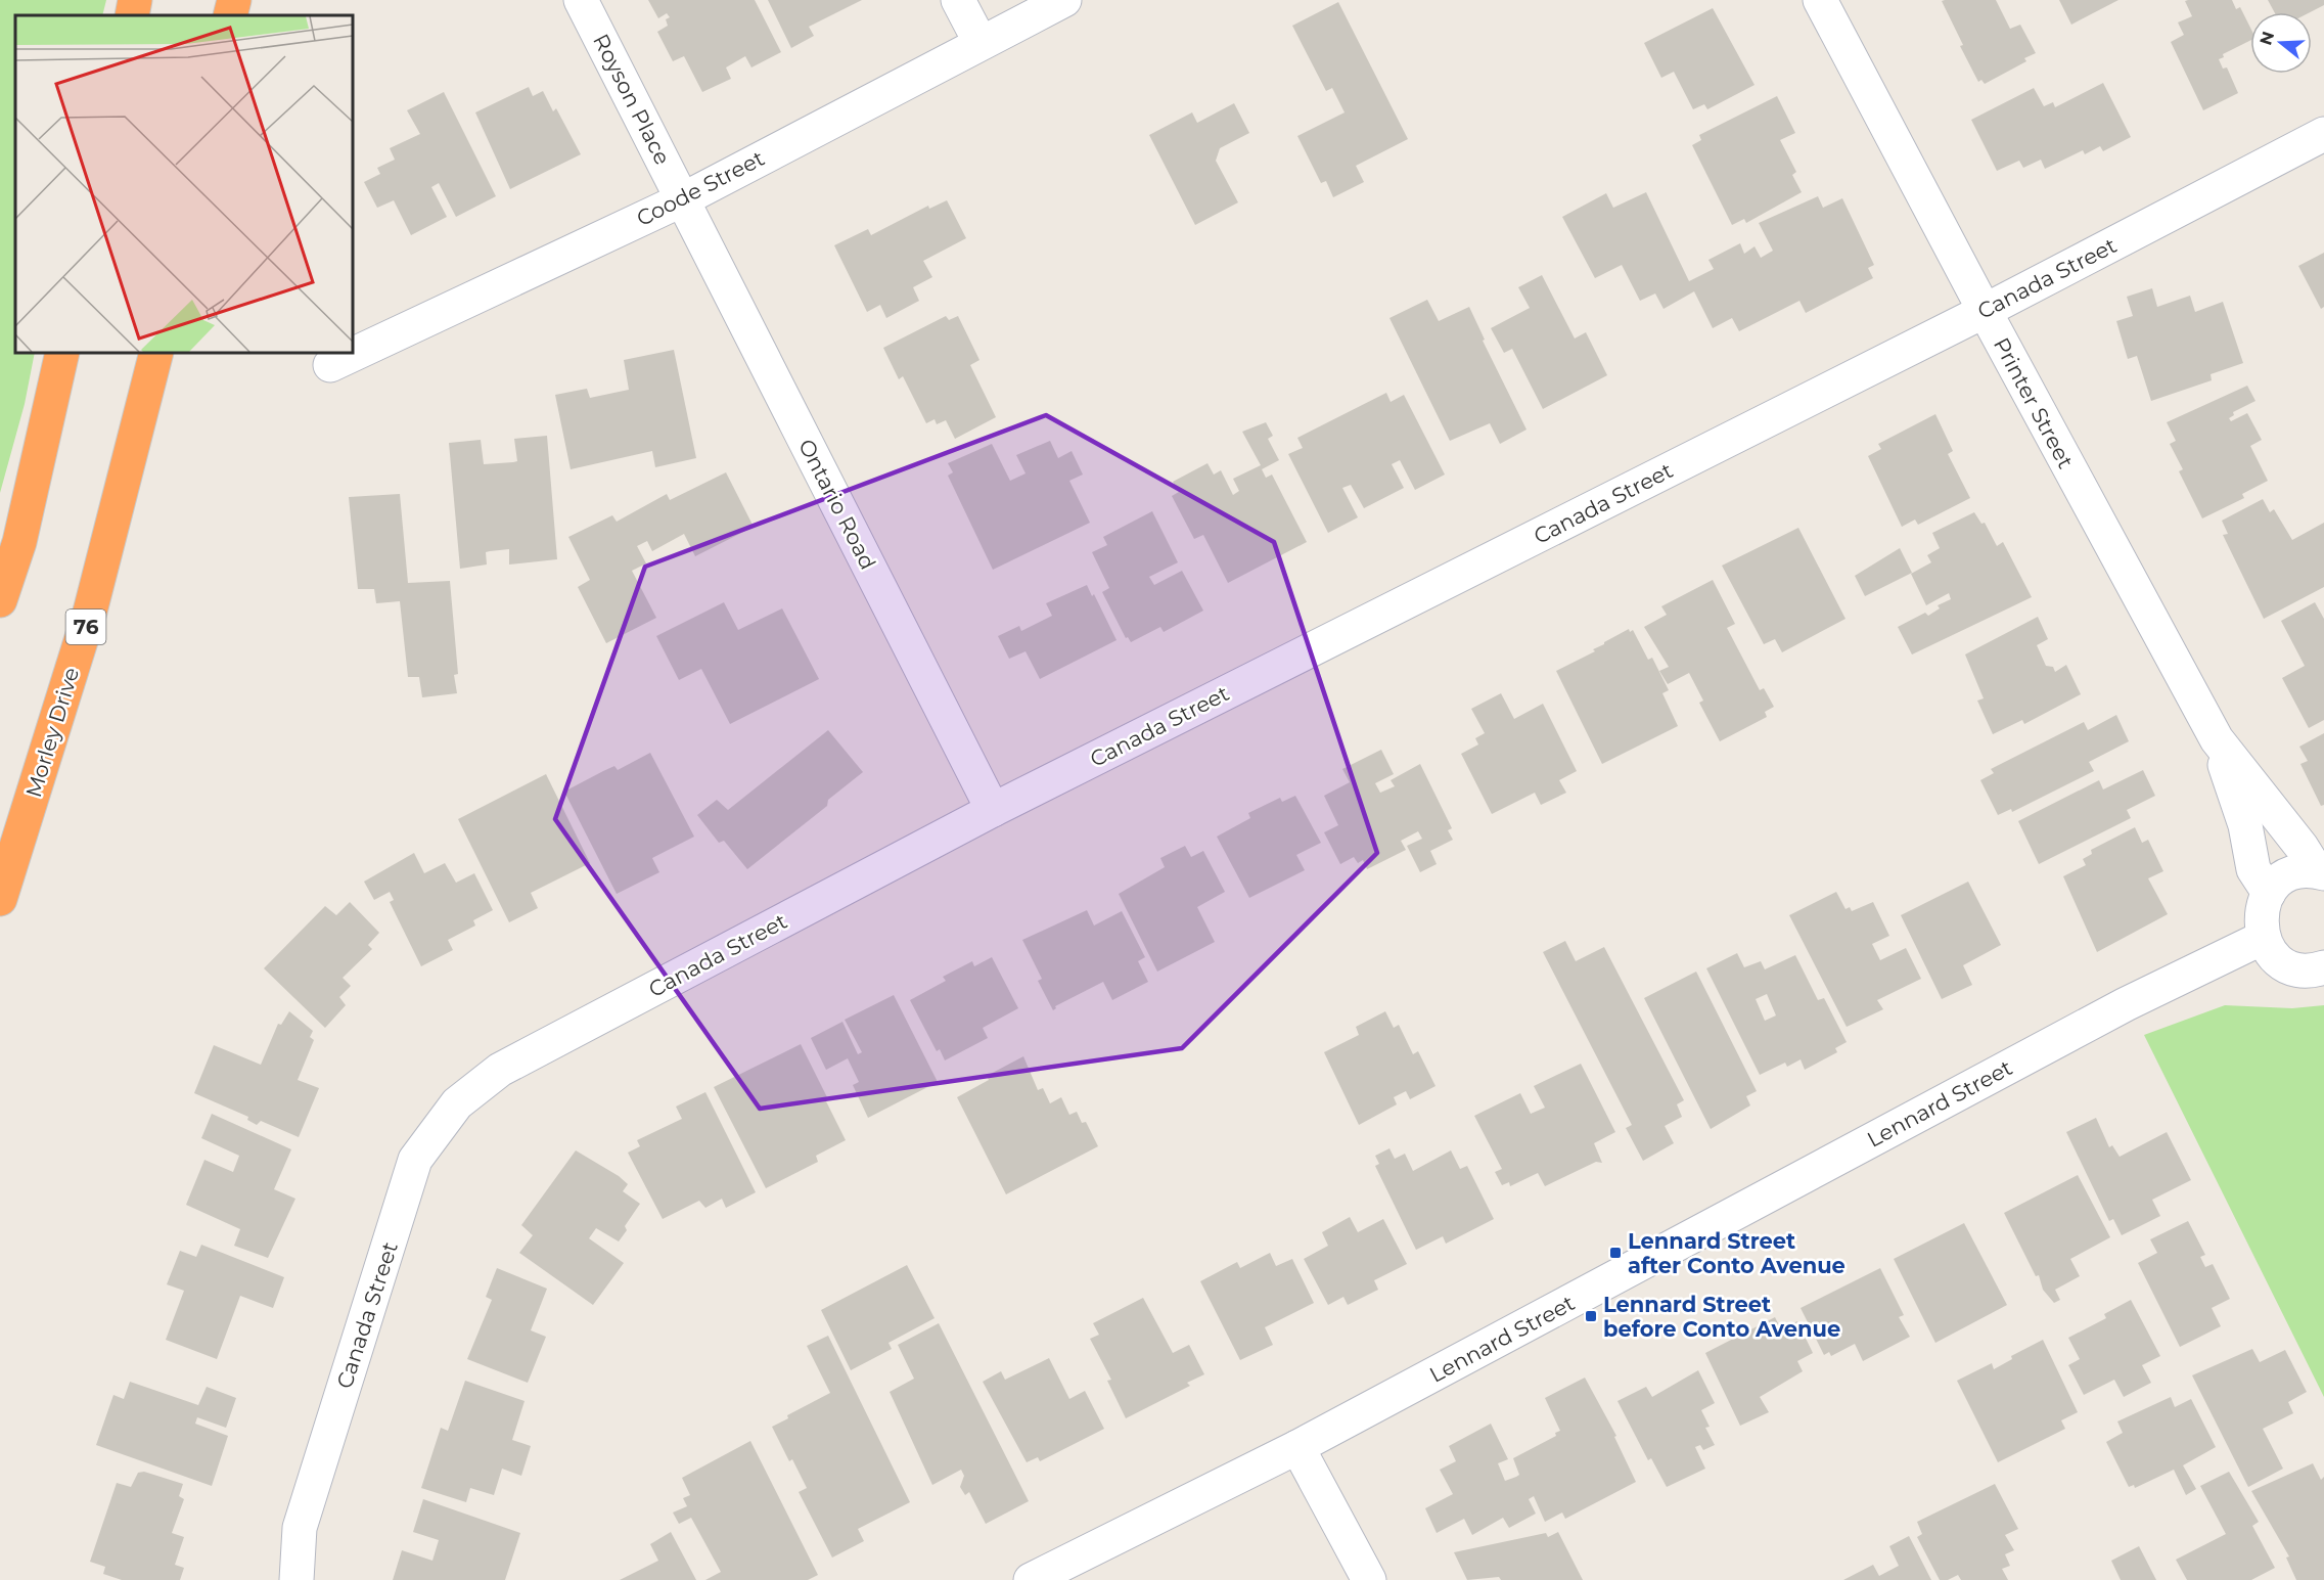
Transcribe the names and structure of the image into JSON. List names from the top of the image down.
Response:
{
  "streets": {
    "highway": ["76", "Morley Drive"],
    "street": [
      "Royson Place",
      "Coode Street",
      "Canada Street",
      "Printer Street",
      "Ontario Road",
      "Lennard Street"
    ]
  },
  "crossings": [
    ["Royson Place", "Coode Street"],
    ["Royson Place", "Ontario Road"],
    ["Coode Street", "Ontario Road"],
    ["Canada Street", "Printer Street"],
    ["Canada Street", "Ontario Road"]
  ],
  "places": {
    "transit": ["Lennard Street after Conto Avenue", "Lennard Street before Conto Avenue"]
  },
  "north": "left"
}
